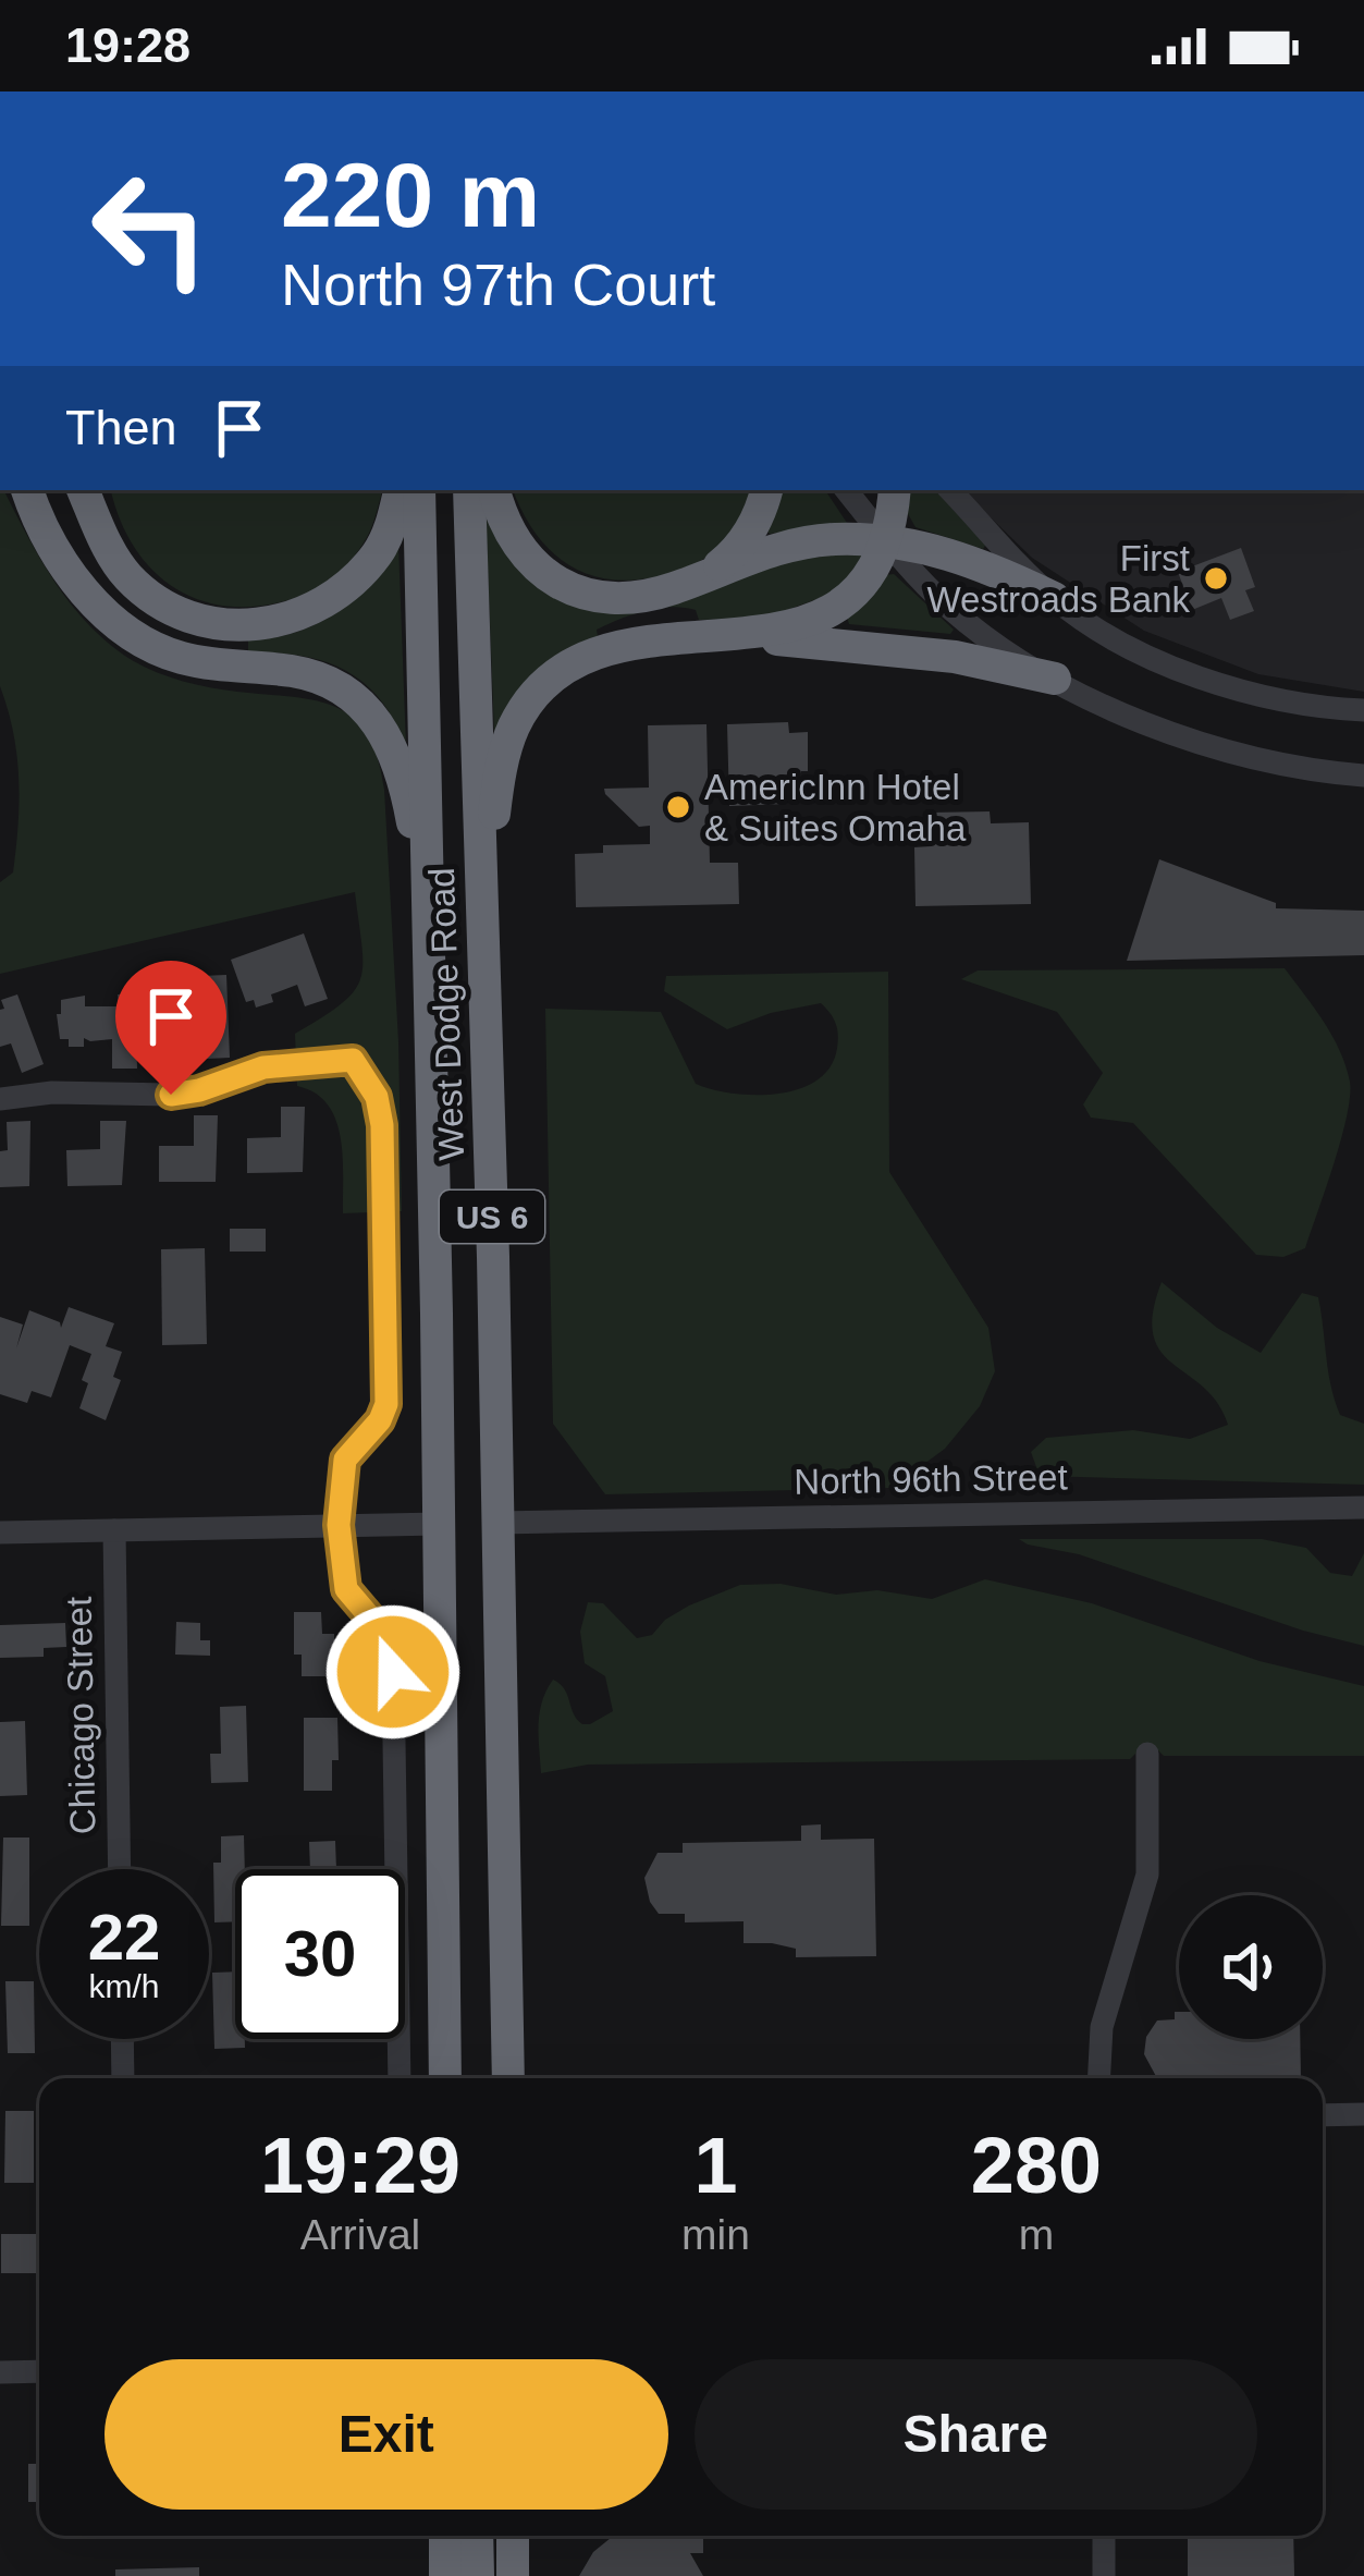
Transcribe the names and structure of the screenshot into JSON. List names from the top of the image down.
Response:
{
  "streets": {
    "highway": ["West Dodge Road", "US 6"],
    "street": ["North 96th Street", "Chicago Street"]
  },
  "crossings": [
    ["West Dodge Road", "North 96th Street"]
  ],
  "places": ["First Westroads Bank", "AmericInn Hotel & Suites Omaha"],
  "page": {
    "status": "19:28",
    "turn": ["220 m", "North 97th Court"],
    "then": "Then",
    "speed": "22 km/h",
    "limit": "30",
    "eta": [
      "19:29",
      "Arrival",
      "1",
      "min",
      "280",
      "m"
    ],
    "buttons": ["Exit", "Share"]
  }
}
